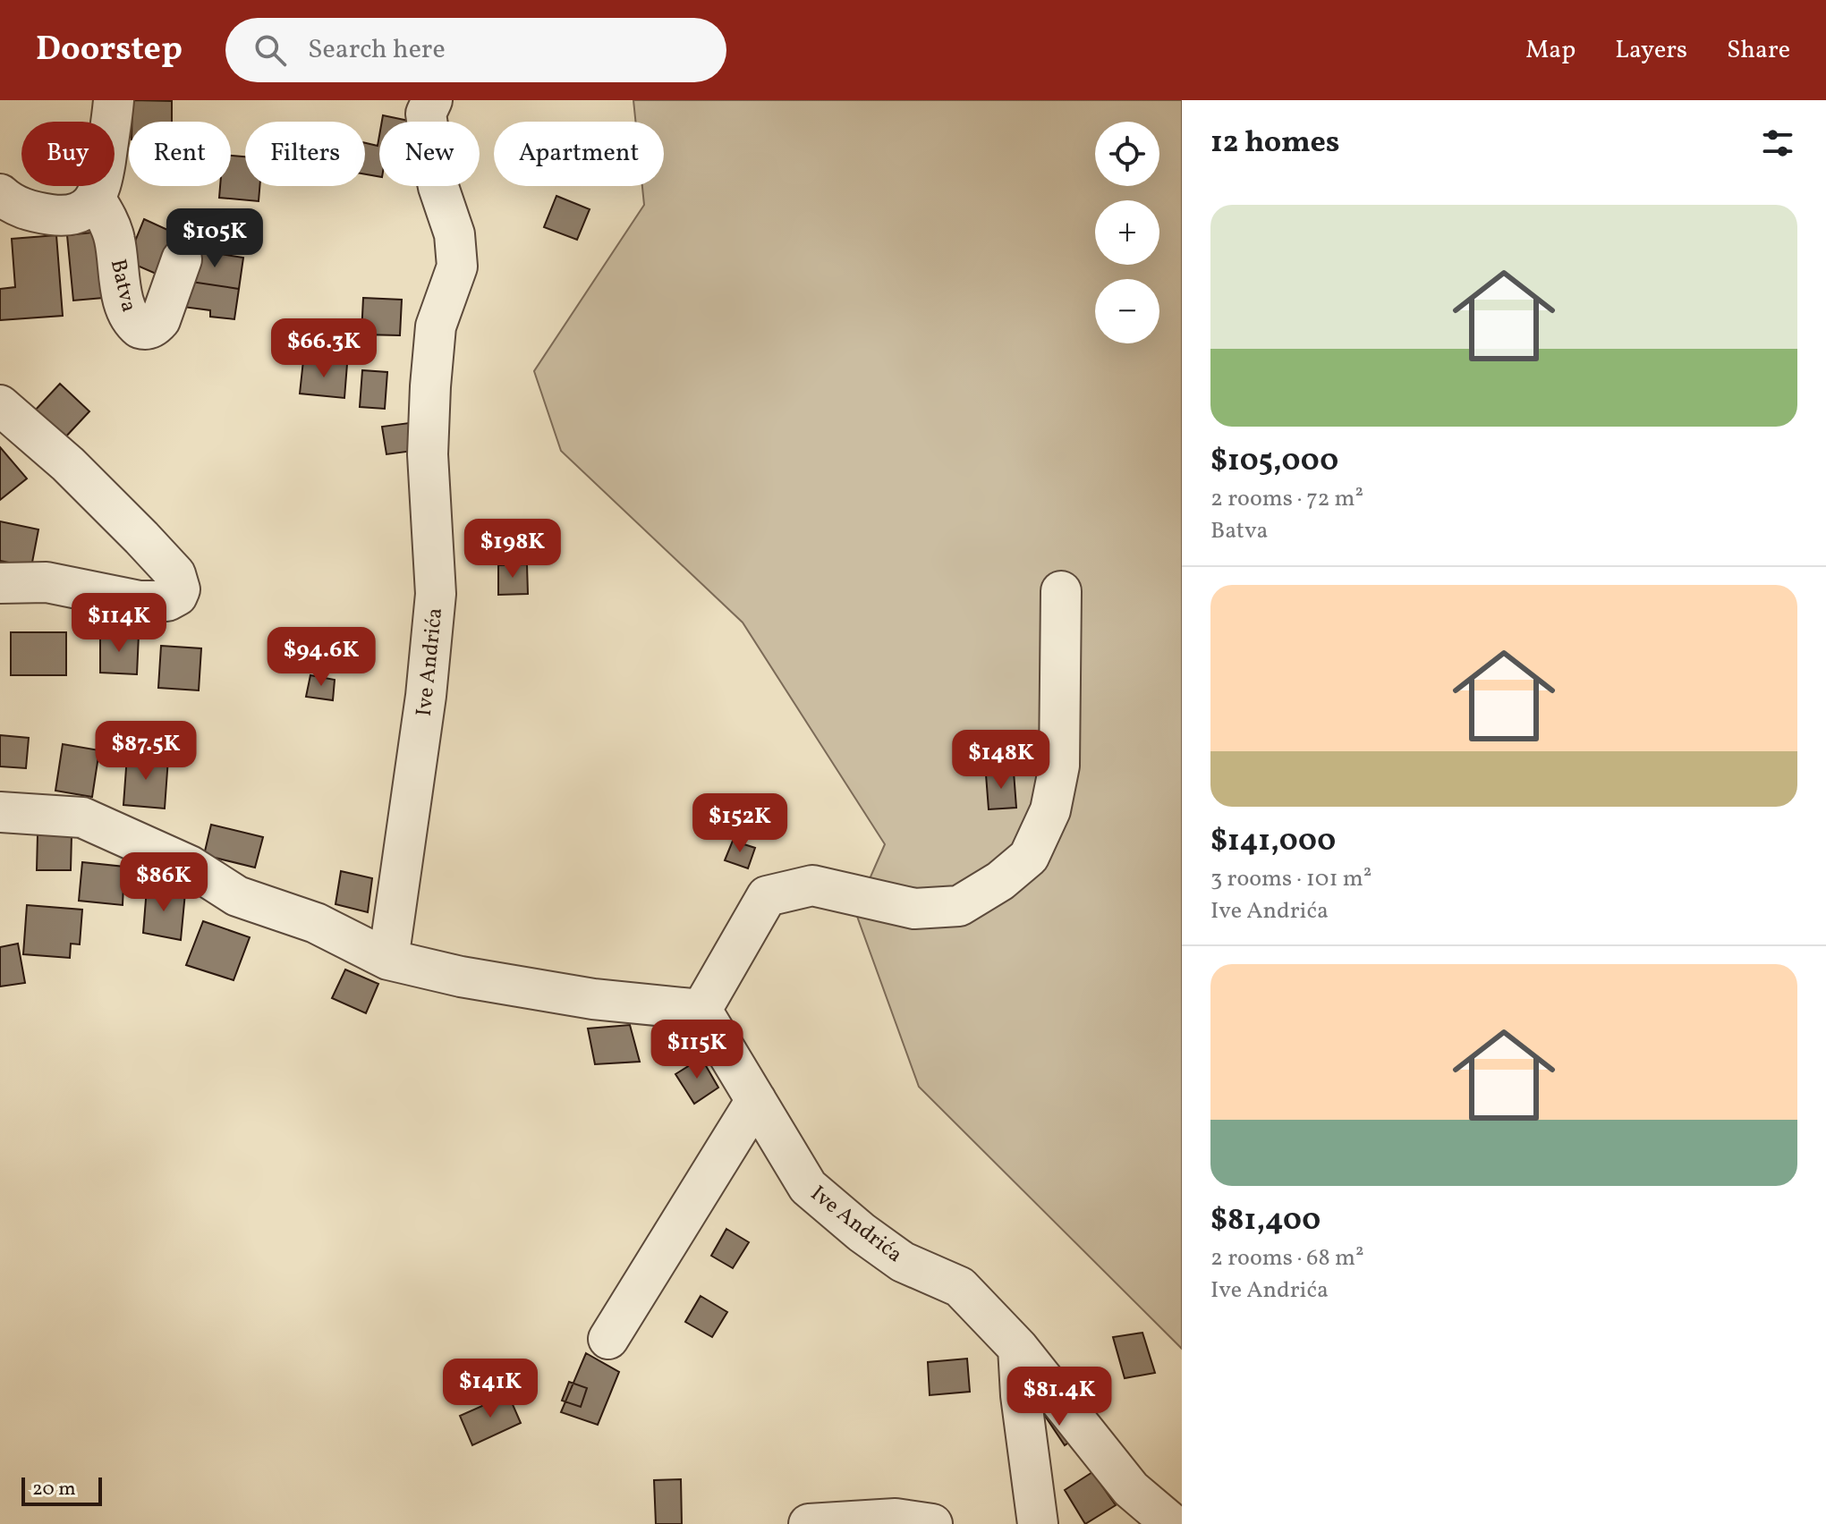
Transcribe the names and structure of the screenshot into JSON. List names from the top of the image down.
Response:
{
  "streets": {
    "street": ["Batva", "Ive Andrića"]
  },
  "scale_bar": "20 m",
  "page": {
    "header": "Doorstep",
    "search": "Search here",
    "nav": ["Map", "Layers", "Share"],
    "heading": "12 homes",
    "map_buttons": ["+", "−"],
    "chip": [
      "Buy",
      "Rent",
      "Filters",
      "New",
      "Apartment"
    ],
    "list": [
      {
        "name": "$105,000",
        "note": "2 rooms · 72 m² · Batva"
      },
      {
        "name": "$141,000",
        "note": "3 rooms · 101 m² · Ive Andrića"
      },
      {
        "name": "$81,400",
        "note": "2 rooms · 68 m² · Ive Andrića"
      }
    ],
    "price": [
      "$105K",
      "$66.3K",
      "$198K",
      "$114K",
      "$94.6K",
      "$87.5K",
      "$148K",
      "$152K",
      "$86K",
      "$115K",
      "$141K",
      "$81.4K"
    ],
    "scale": "20 m"
  }
}
